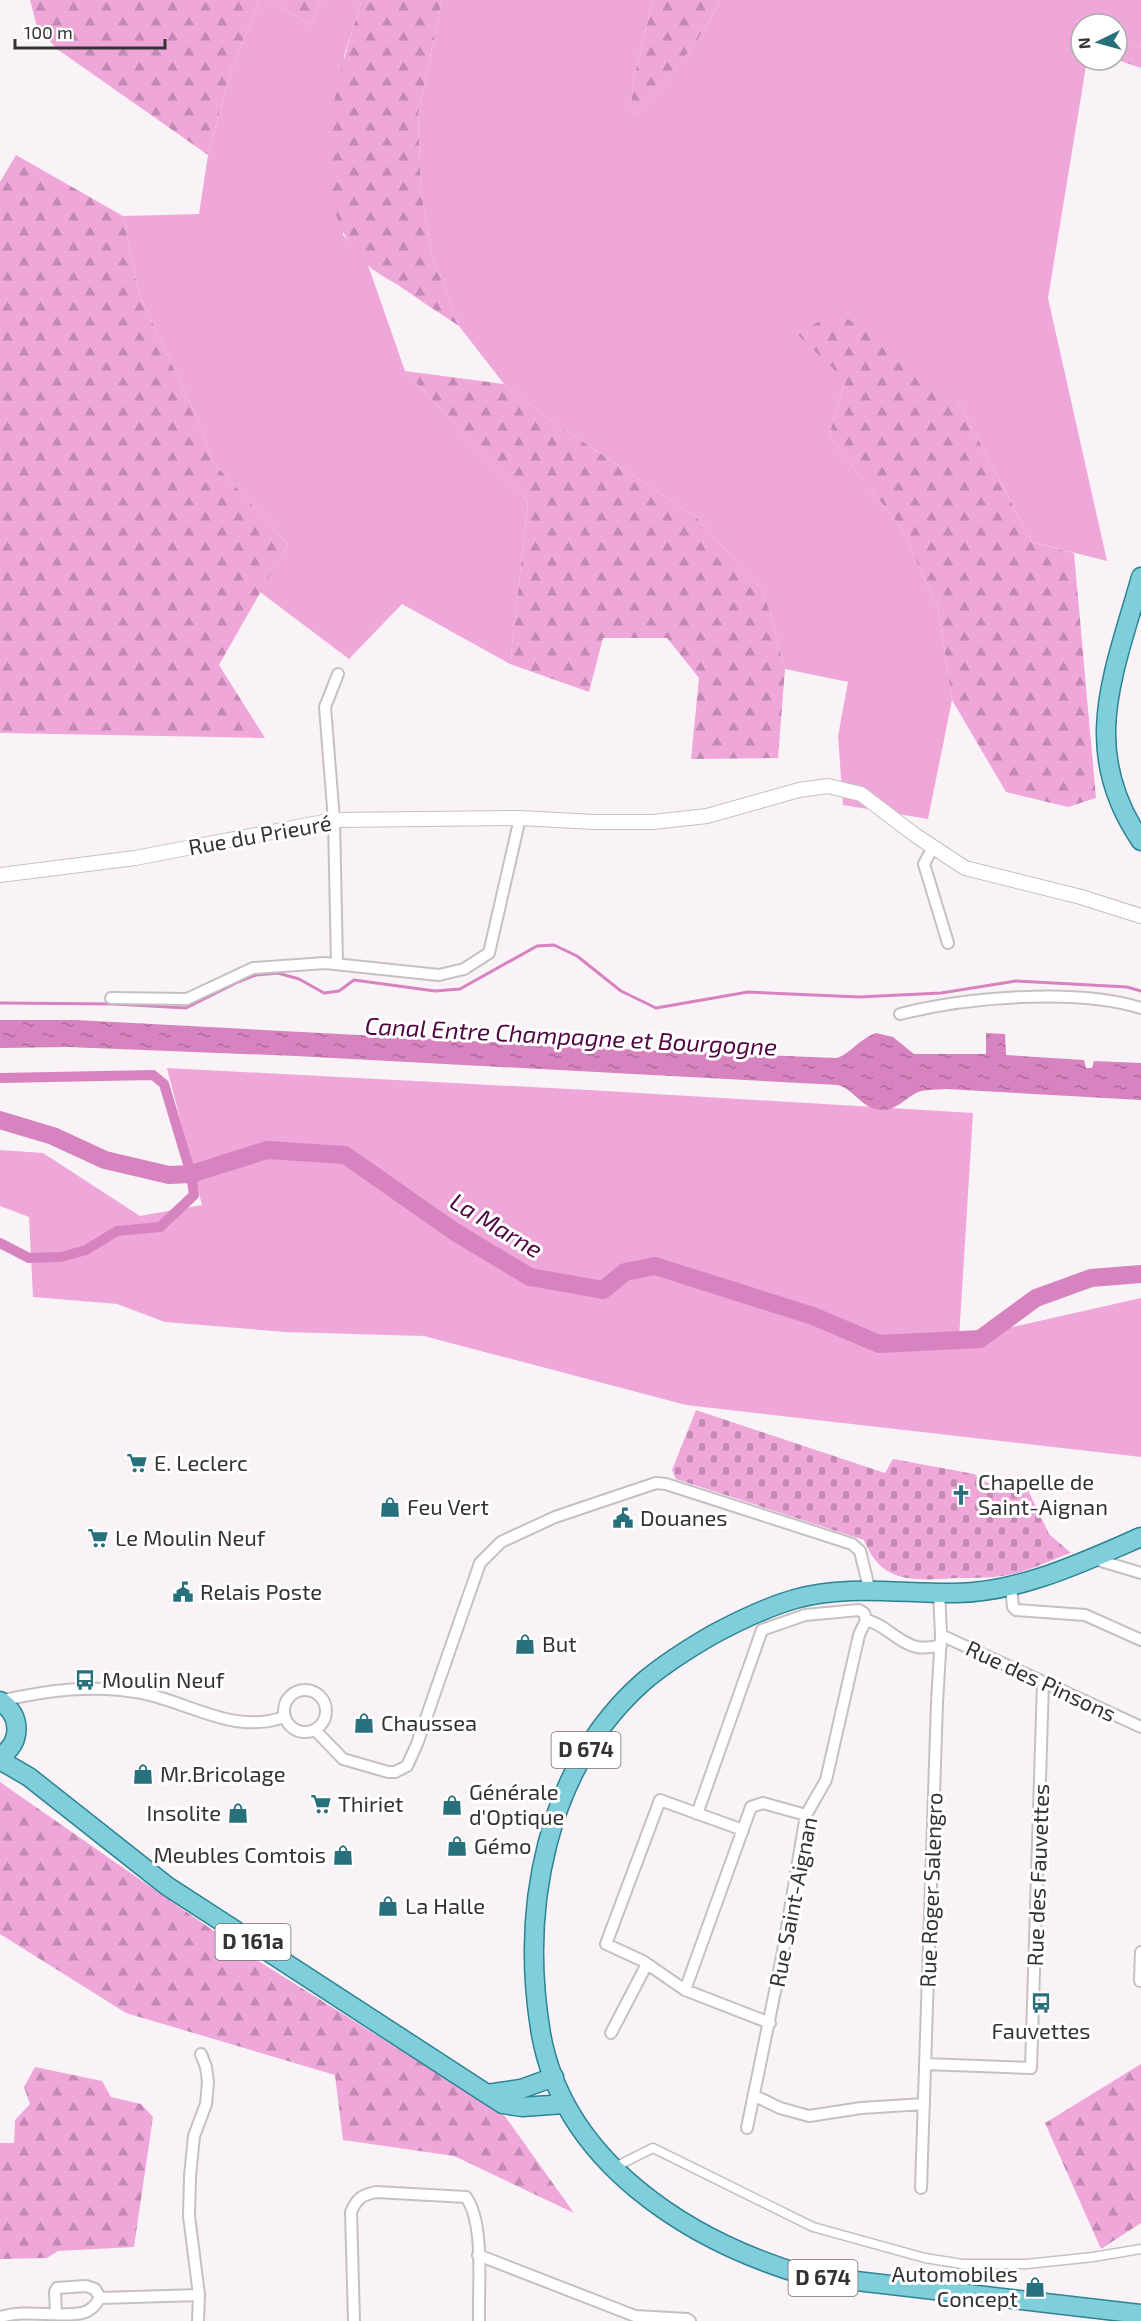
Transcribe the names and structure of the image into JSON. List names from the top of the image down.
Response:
{
  "streets": {
    "main road": ["D 674", "D 161a"],
    "street": [
      "Rue du Prieuré",
      "Rue des Pinsons",
      "Rue des Fauvettes",
      "Rue Roger Salengro",
      "Rue Saint-Aignan"
    ]
  },
  "crossings": [
    ["Rue des Pinsons", "Rue des Fauvettes"],
    ["Rue des Pinsons", "Rue Roger Salengro"],
    ["D 674", "Rue Roger Salengro"],
    ["D 674", "D 161a"],
    ["Rue des Fauvettes", "Rue Roger Salengro"]
  ],
  "water": ["Canal Entre Champagne et Bourgogne", "La Marne"],
  "places": {
    "supermarket": ["E. Leclerc", "Le Moulin Neuf", "Thiriet"],
    "church": ["Chapelle de Saint-Aignan"],
    "shop": [
      "Feu Vert",
      "But",
      "Chaussea",
      "Mr.Bricolage",
      "Générale d'Optique",
      "Insolite",
      "Gémo",
      "Meubles Comtois",
      "La Halle",
      "Automobiles Concept"
    ],
    "public building": ["Douanes", "Relais Poste"],
    "bus stop": ["Moulin Neuf", "Fauvettes"]
  },
  "scale_bar": "100 m",
  "north": "left"
}
